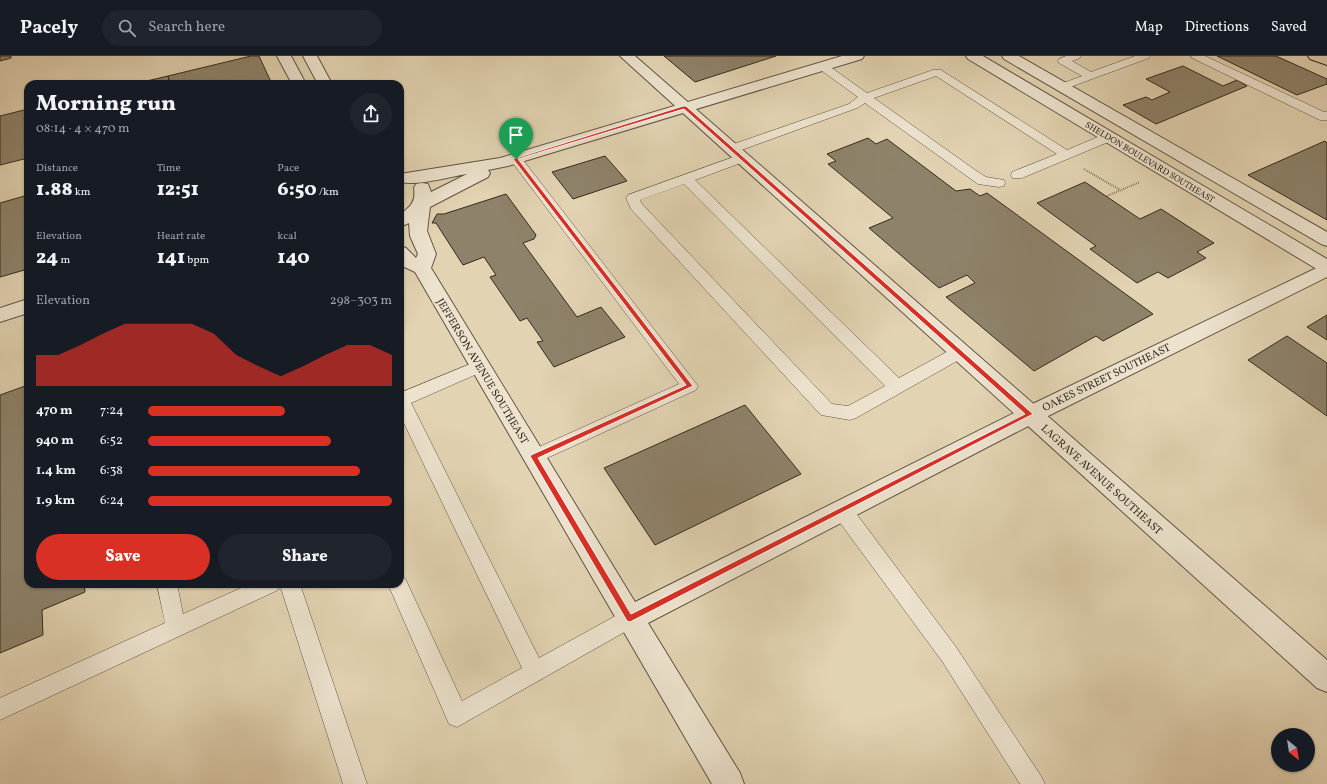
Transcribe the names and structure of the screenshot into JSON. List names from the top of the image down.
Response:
{
  "streets": {
    "street": [
      "SHELDON BOULEVARD SOUTHEAST",
      "JEFFERSON AVENUE SOUTHEAST",
      "OAKES STREET SOUTHEAST",
      "LAGRAVE AVENUE SOUTHEAST"
    ]
  },
  "crossings": [
    ["SHELDON BOULEVARD SOUTHEAST", "OAKES STREET SOUTHEAST"],
    ["JEFFERSON AVENUE SOUTHEAST", "OAKES STREET SOUTHEAST"],
    ["OAKES STREET SOUTHEAST", "LAGRAVE AVENUE SOUTHEAST"]
  ],
  "north": "bottom right",
  "page": {
    "header": "Pacely",
    "search": "Search here",
    "nav": ["Map", "Directions", "Saved"],
    "heading": ["Morning run", "08:14 · 4 × 470 m"],
    "stats": [
      ["Distance", "1.88 km"],
      ["Time", "12:51"],
      ["Pace", "6:50 /km"],
      ["Elevation", "24 m"],
      ["Heart rate", "141 bpm"],
      ["kcal", "140"]
    ],
    "chart": ["Elevation", "298–303 m"],
    "list": [
      {
        "name": "470 m",
        "note": "7:24"
      },
      {
        "name": "940 m",
        "note": "6:52"
      },
      {
        "name": "1.4 km",
        "note": "6:38"
      },
      {
        "name": "1.9 km",
        "note": "6:24"
      }
    ],
    "buttons": ["Save", "Share"]
  }
}
